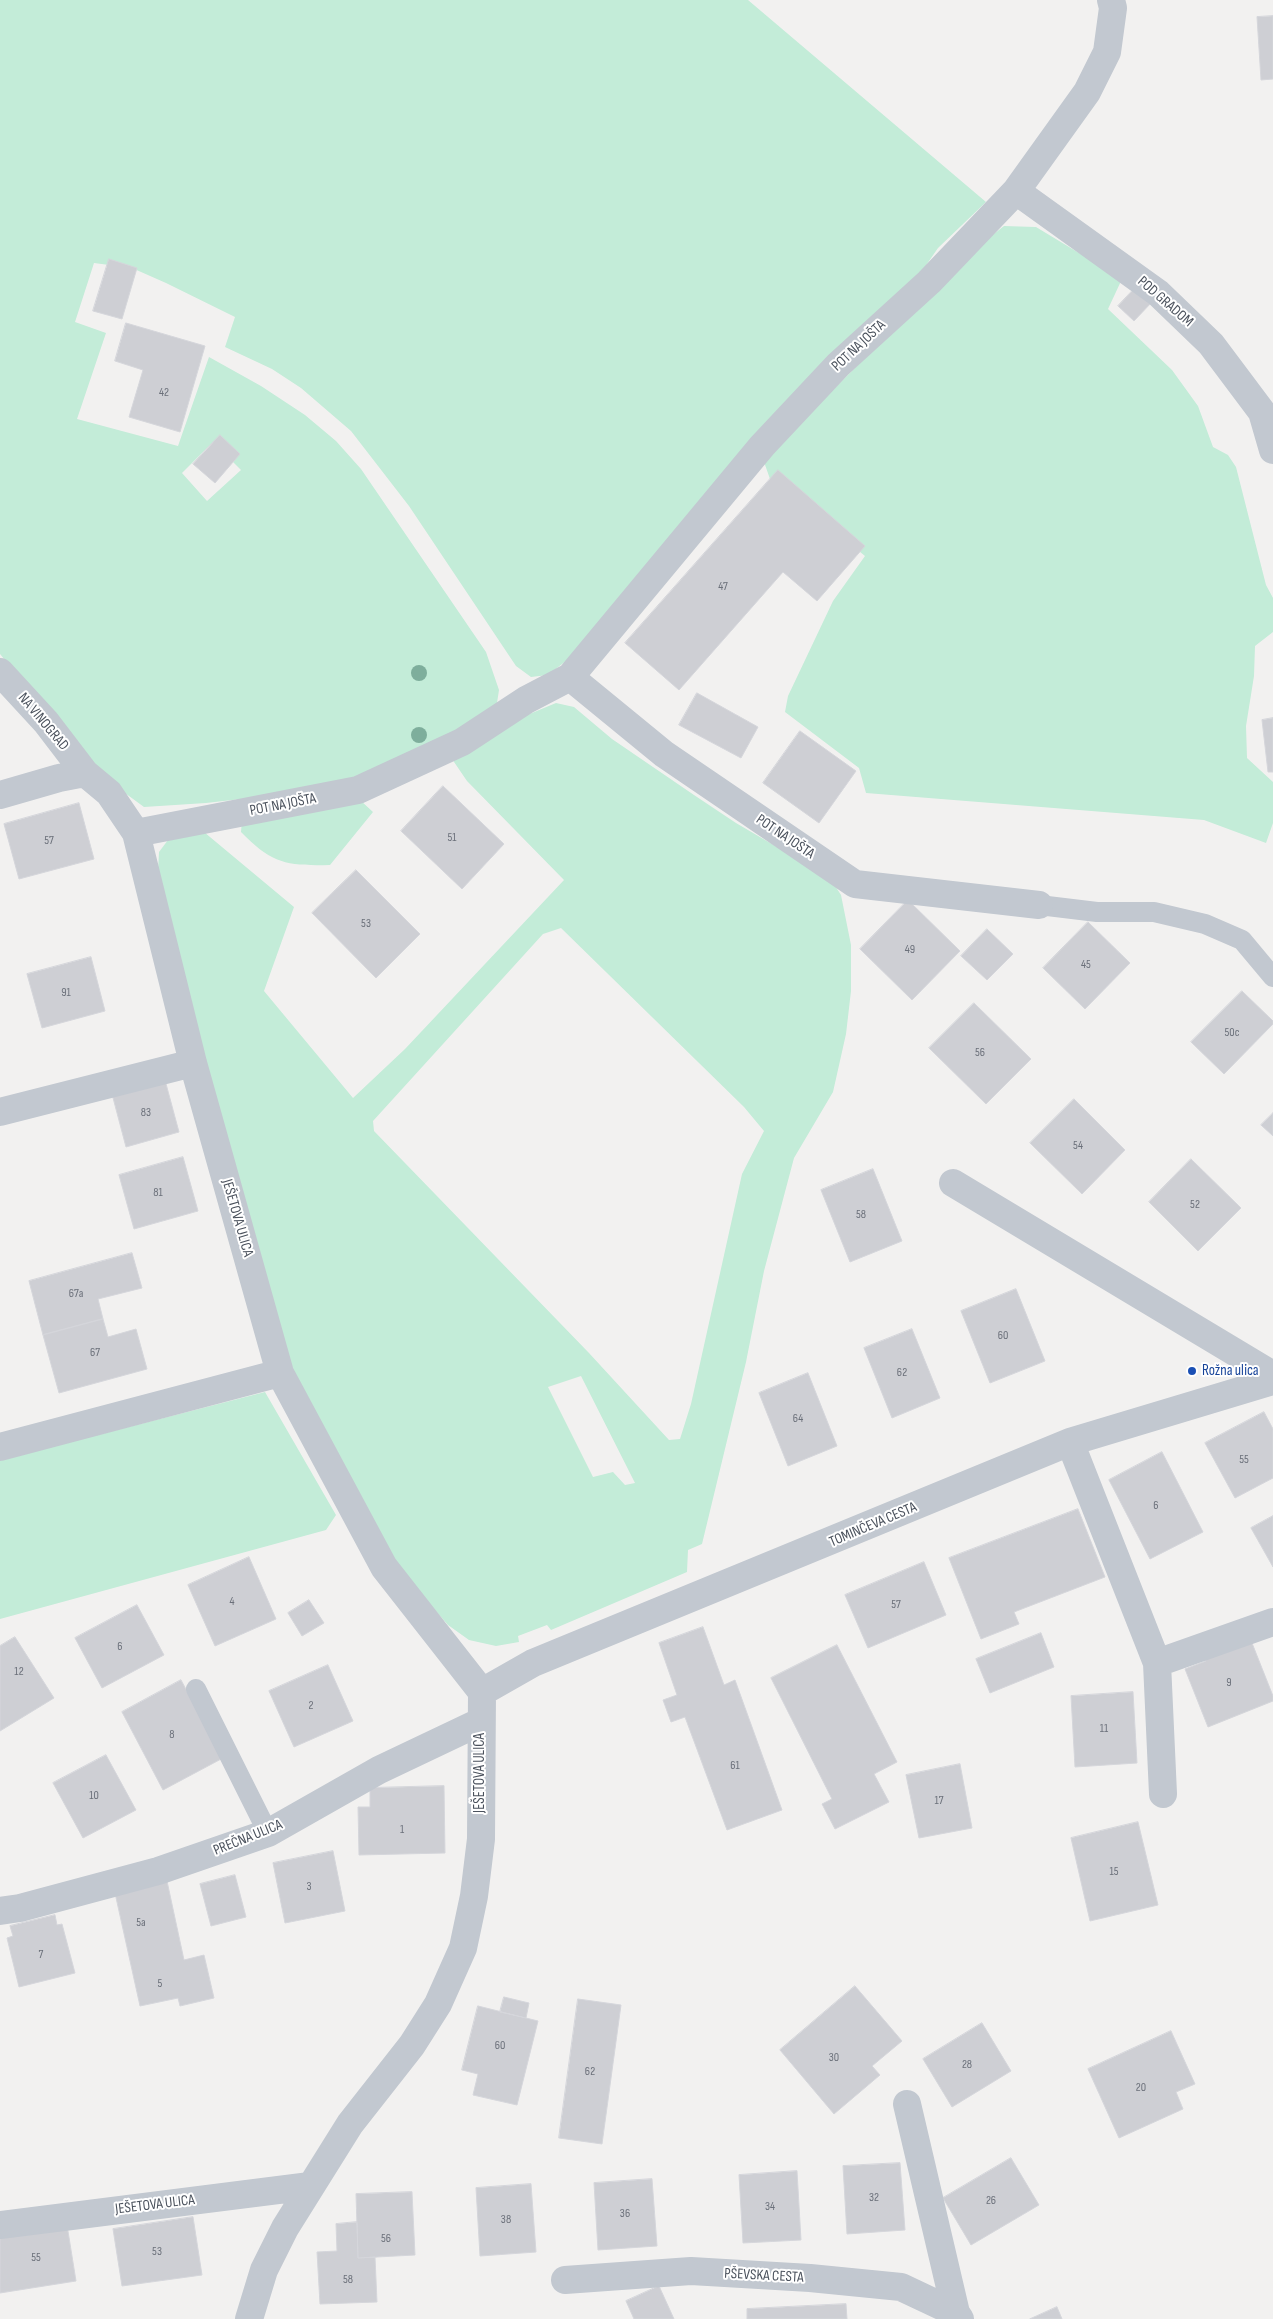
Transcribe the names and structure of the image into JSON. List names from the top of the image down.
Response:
{
  "streets": {
    "street": [
      "POD GRADOM",
      "POT NA JOŠTA",
      "NA VINOGRAD",
      "JEŠETOVA ULICA",
      "TOMINČEVA CESTA",
      "PREČNA ULICA",
      "PŠEVSKA CESTA"
    ]
  },
  "crossings": [
    ["POD GRADOM", "POT NA JOŠTA"],
    ["POT NA JOŠTA", "JEŠETOVA ULICA"],
    ["JEŠETOVA ULICA", "TOMINČEVA CESTA"],
    ["JEŠETOVA ULICA", "PREČNA ULICA"]
  ],
  "places": ["Rožna ulica"],
  "house_numbers": [
    "42",
    "47",
    "51",
    "57",
    "53",
    "49",
    "45",
    "91",
    "50c",
    "56",
    "83",
    "54",
    "81",
    "52",
    "58",
    "67a",
    "60",
    "67",
    "62",
    "64",
    "55",
    "6",
    "4",
    "57",
    "6",
    "12",
    "9",
    "2",
    "11",
    "8",
    "61",
    "10",
    "17",
    "1",
    "15",
    "3",
    "5a",
    "7",
    "5",
    "60",
    "30",
    "28",
    "62",
    "20",
    "32",
    "26",
    "34",
    "36",
    "38",
    "56",
    "53",
    "55",
    "58"
  ]
}
